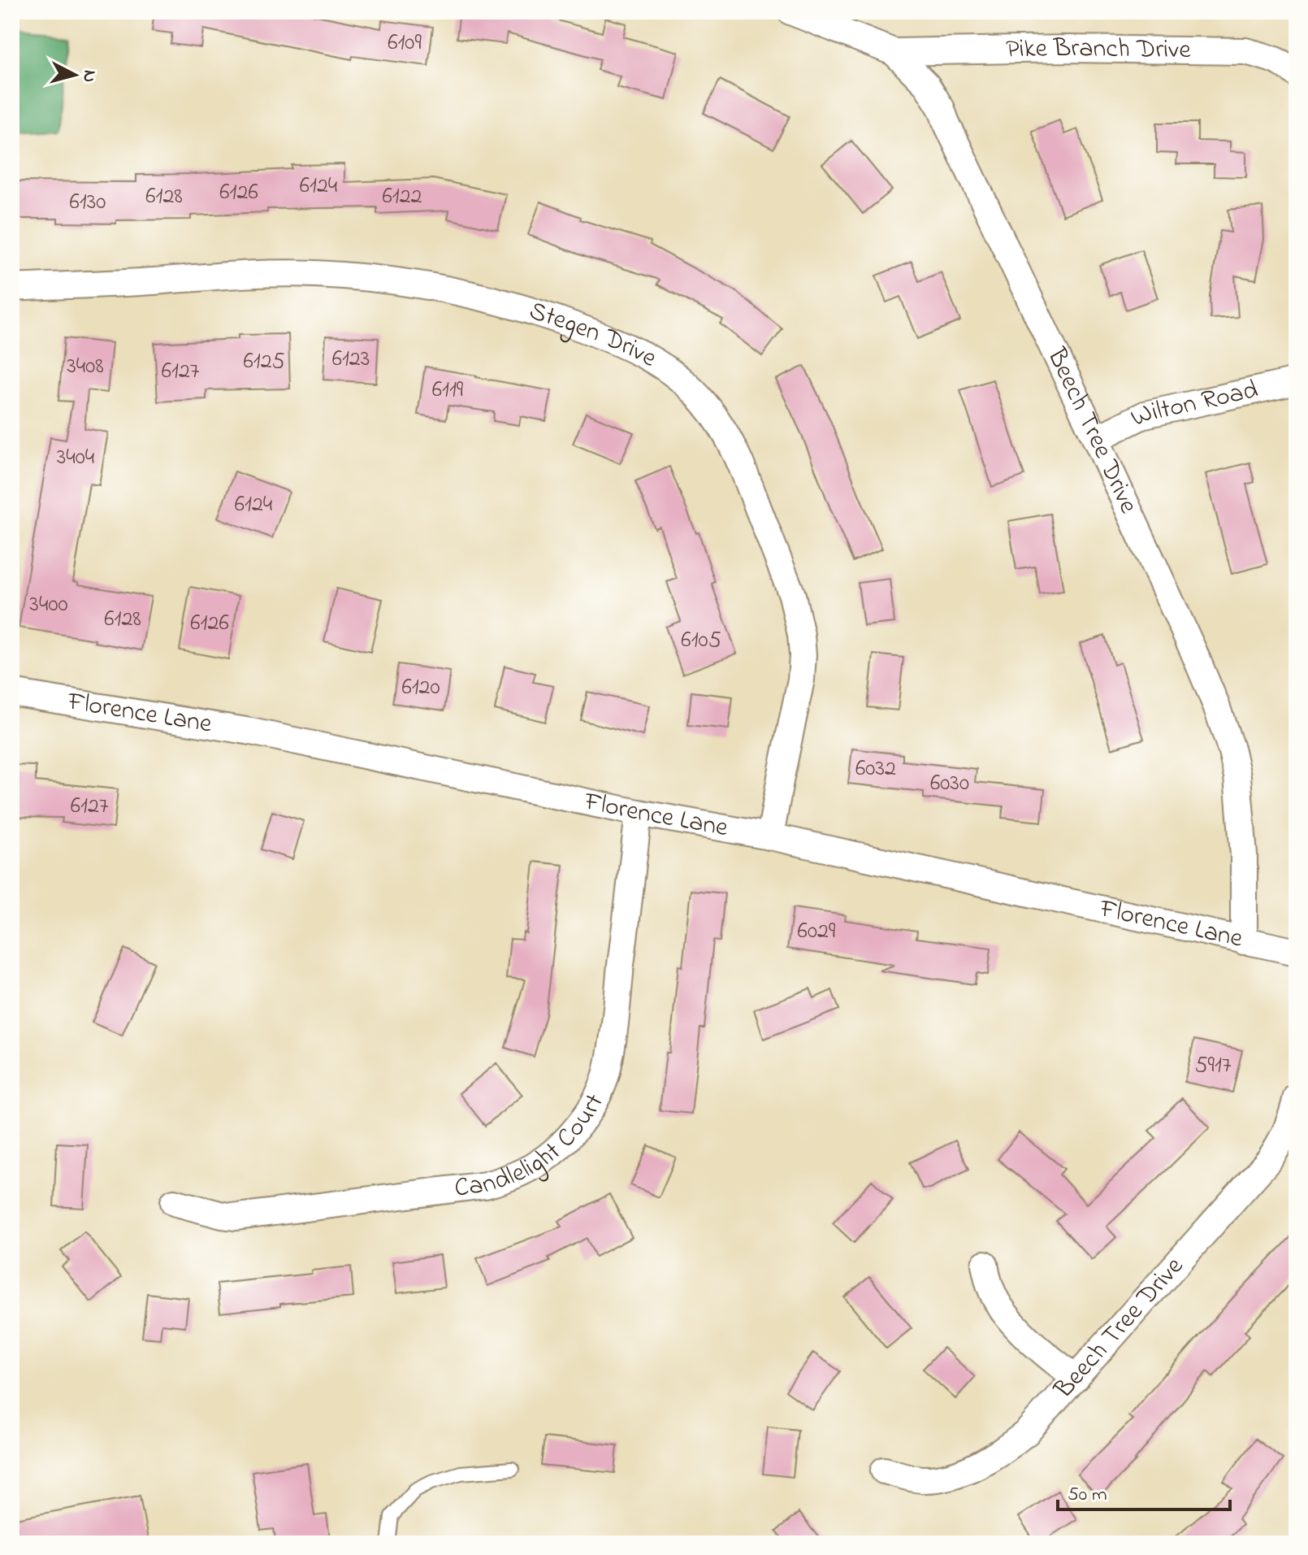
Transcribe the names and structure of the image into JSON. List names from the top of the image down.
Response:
{
  "streets": {
    "street": [
      "Pike Branch Drive",
      "Stegen Drive",
      "Wilton Road",
      "Beech Tree Drive",
      "Florence Lane",
      "Candlelight Court"
    ]
  },
  "crossings": [
    ["Pike Branch Drive", "Beech Tree Drive"],
    ["Stegen Drive", "Florence Lane"],
    ["Wilton Road", "Beech Tree Drive"],
    ["Beech Tree Drive", "Florence Lane"],
    ["Florence Lane", "Candlelight Court"]
  ],
  "house_numbers": [
    "6109",
    "6124",
    "6126",
    "6128",
    "6122",
    "6130",
    "6123",
    "6125",
    "3408",
    "6127",
    "6119",
    "3404",
    "6124",
    "3400",
    "6128",
    "6126",
    "6105",
    "6120",
    "6032",
    "6030",
    "6127",
    "6029",
    "5917"
  ],
  "scale_bar": "50 m",
  "north": "right"
}
